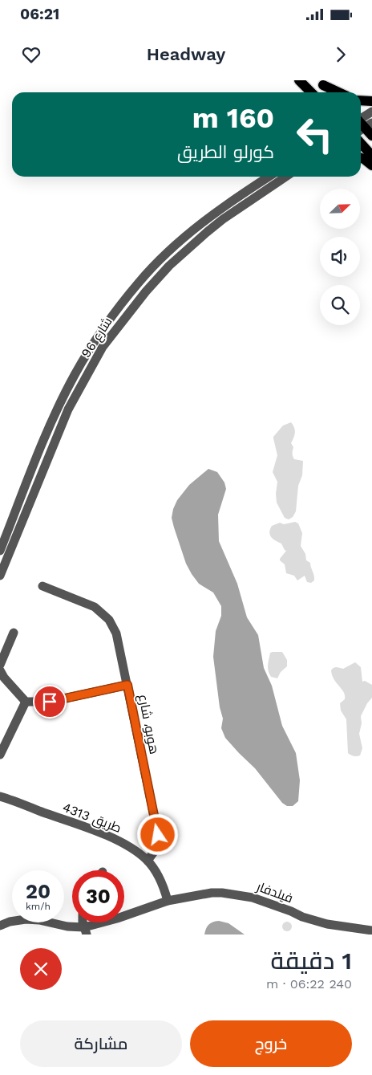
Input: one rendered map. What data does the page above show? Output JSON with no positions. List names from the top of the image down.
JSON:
{
  "streets": {
    "street": [
      "شارع 96",
      "هوبو، شارع",
      "طريق 4313",
      "فيلدفار"
    ]
  },
  "crossings": [
    ["هوبو، شارع", "طريق 4313"],
    ["طريق 4313", "فيلدفار"]
  ],
  "north": "top right",
  "page": {
    "status": "06:21",
    "header": "Headway",
    "turn": ["160 m", "كورلو الطريق"],
    "speed": "20 km/h",
    "limit": "30",
    "heading": ["1 دقيقة", "240 m · 06:22"],
    "buttons": ["خروج", "مشاركة"]
  }
}
